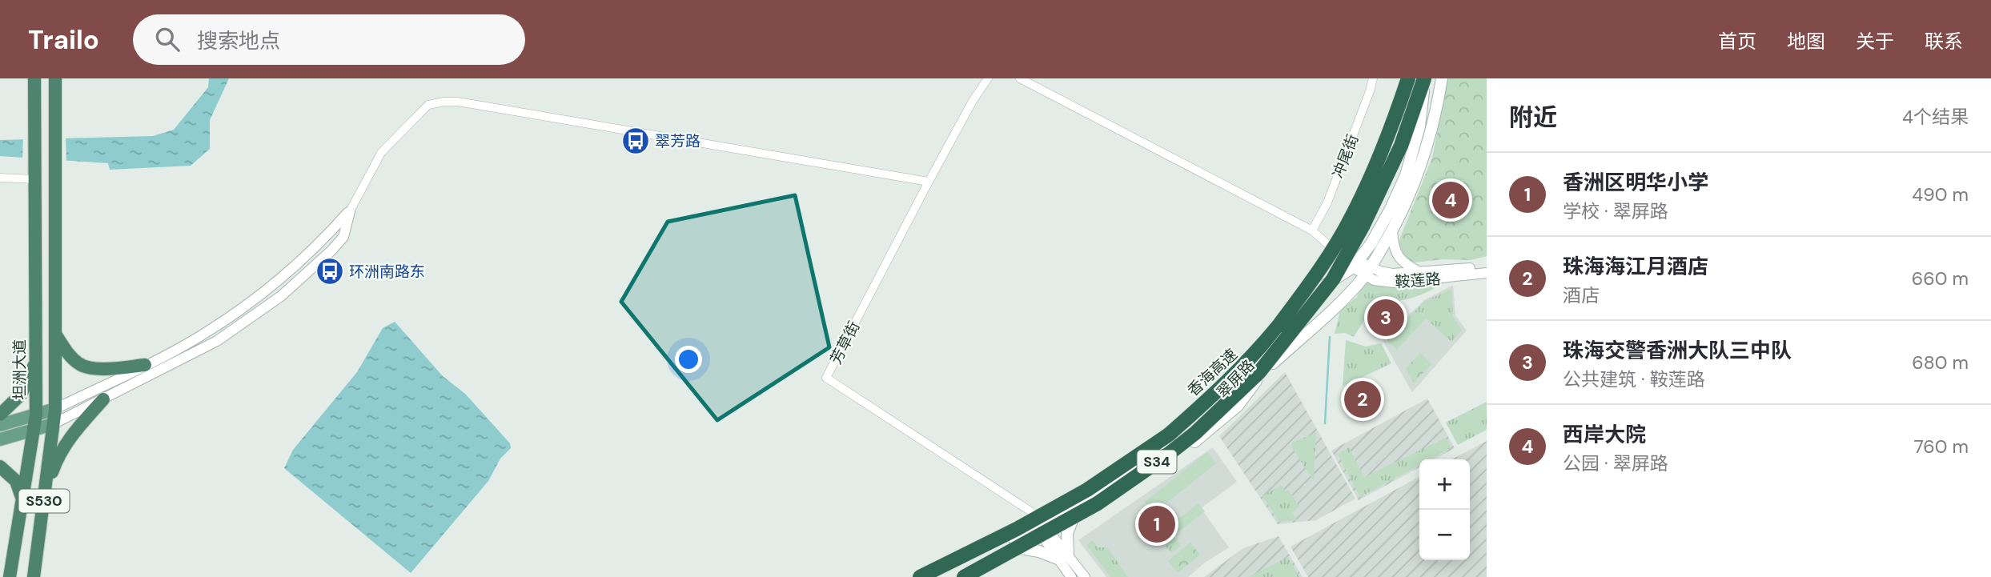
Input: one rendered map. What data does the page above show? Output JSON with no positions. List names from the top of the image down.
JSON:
{
  "streets": {
    "highway": [
      "坦洲大道",
      "香海高速",
      "S34",
      "S530"
    ],
    "main road": ["翠屏路"],
    "street": ["冲尾街", "鞍莲路", "芳草街"]
  },
  "crossings": [
    ["鞍莲路", "翠屏路"],
    ["芳草街", "翠屏路"],
    ["翠屏路", "S34"]
  ],
  "places": {
    "bus stop": ["翠芳路", "环洲南路东"]
  },
  "page": {
    "header": "Trailo",
    "search": "搜索地点",
    "nav": [
      "首页",
      "地图",
      "关于",
      "联系"
    ],
    "heading": ["附近", "4个结果"],
    "list": [
      {
        "mark": "1",
        "name": "香洲区明华小学",
        "note": "学校 · 翠屏路",
        "value": "490 m"
      },
      {
        "mark": "2",
        "name": "珠海海江月酒店",
        "note": "酒店",
        "value": "660 m"
      },
      {
        "mark": "3",
        "name": "珠海交警香洲大队三中队",
        "note": "公共建筑 · 鞍莲路",
        "value": "680 m"
      },
      {
        "mark": "4",
        "name": "西岸大院",
        "note": "公园 · 翠屏路",
        "value": "760 m"
      }
    ],
    "pins": [
      "4",
      "3",
      "2",
      "1"
    ],
    "map_buttons": ["+", "−"]
  }
}
